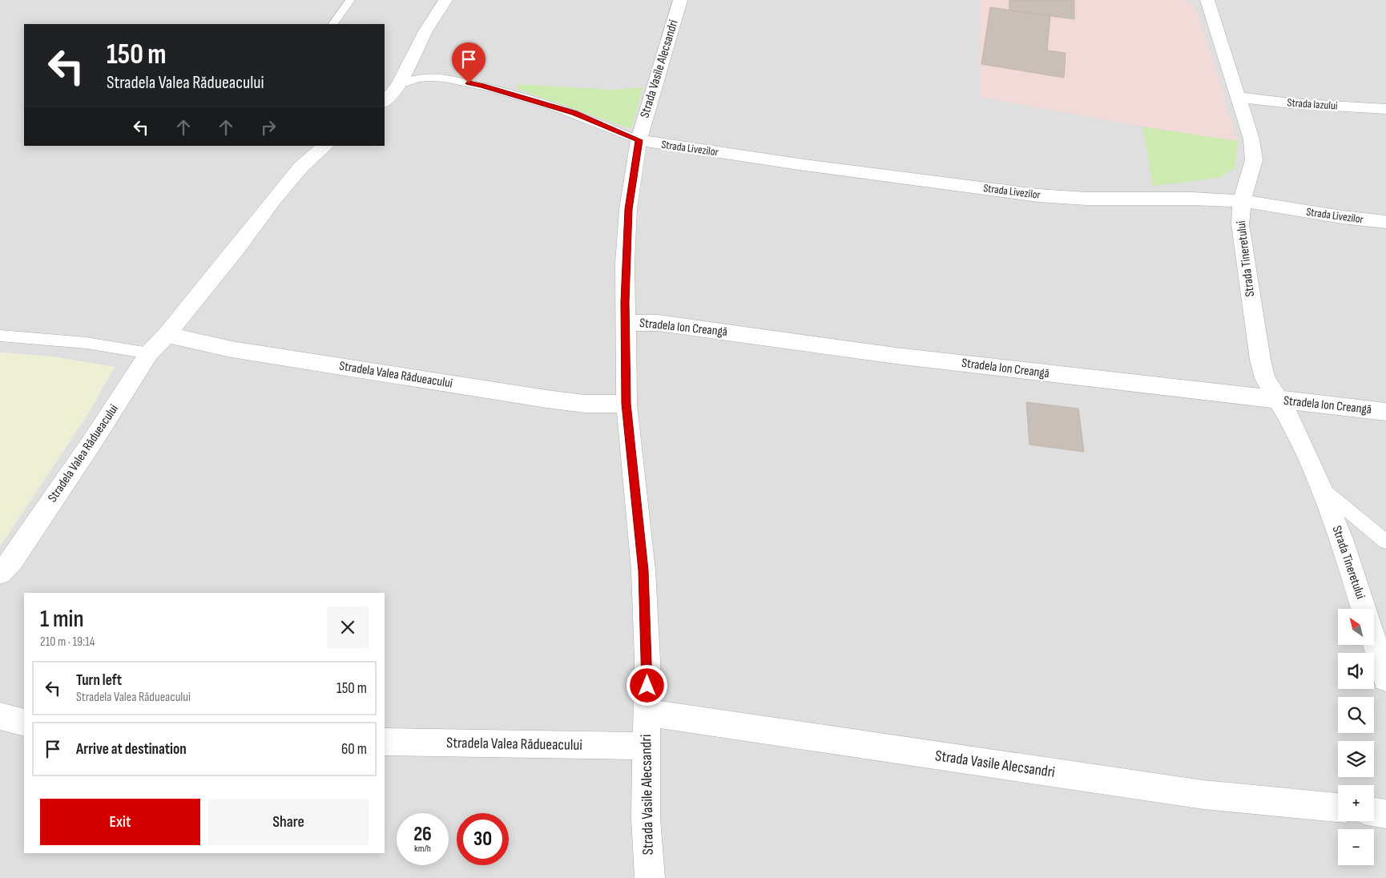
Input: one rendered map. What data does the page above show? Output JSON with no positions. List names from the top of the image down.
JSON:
{
  "streets": {
    "street": [
      "Strada Vasile Alecsandri",
      "Strada Iazului",
      "Strada Livezilor",
      "Strada Tineretului",
      "Stradela Ion Creangă",
      "Stradela Valea Rădueacului"
    ]
  },
  "crossings": [
    ["Strada Vasile Alecsandri", "Strada Livezilor"],
    ["Strada Vasile Alecsandri", "Stradela Ion Creangă"],
    ["Strada Vasile Alecsandri", "Stradela Valea Rădueacului"],
    ["Strada Iazului", "Strada Tineretului"],
    ["Strada Livezilor", "Strada Tineretului"],
    ["Strada Tineretului", "Stradela Ion Creangă"]
  ],
  "north": "top left",
  "page": {
    "turn": ["150 m", "Stradela Valea Rădueacului"],
    "heading": ["1 min", "210 m · 19:14"],
    "map_buttons": ["+", "−"],
    "list": [
      {
        "name": "Turn left",
        "note": "Stradela Valea Rădueacului",
        "value": "150 m"
      },
      {
        "name": "Arrive at destination",
        "value": "60 m"
      }
    ],
    "buttons": ["Exit", "Share"],
    "speed": "26 km/h",
    "limit": "30"
  }
}
